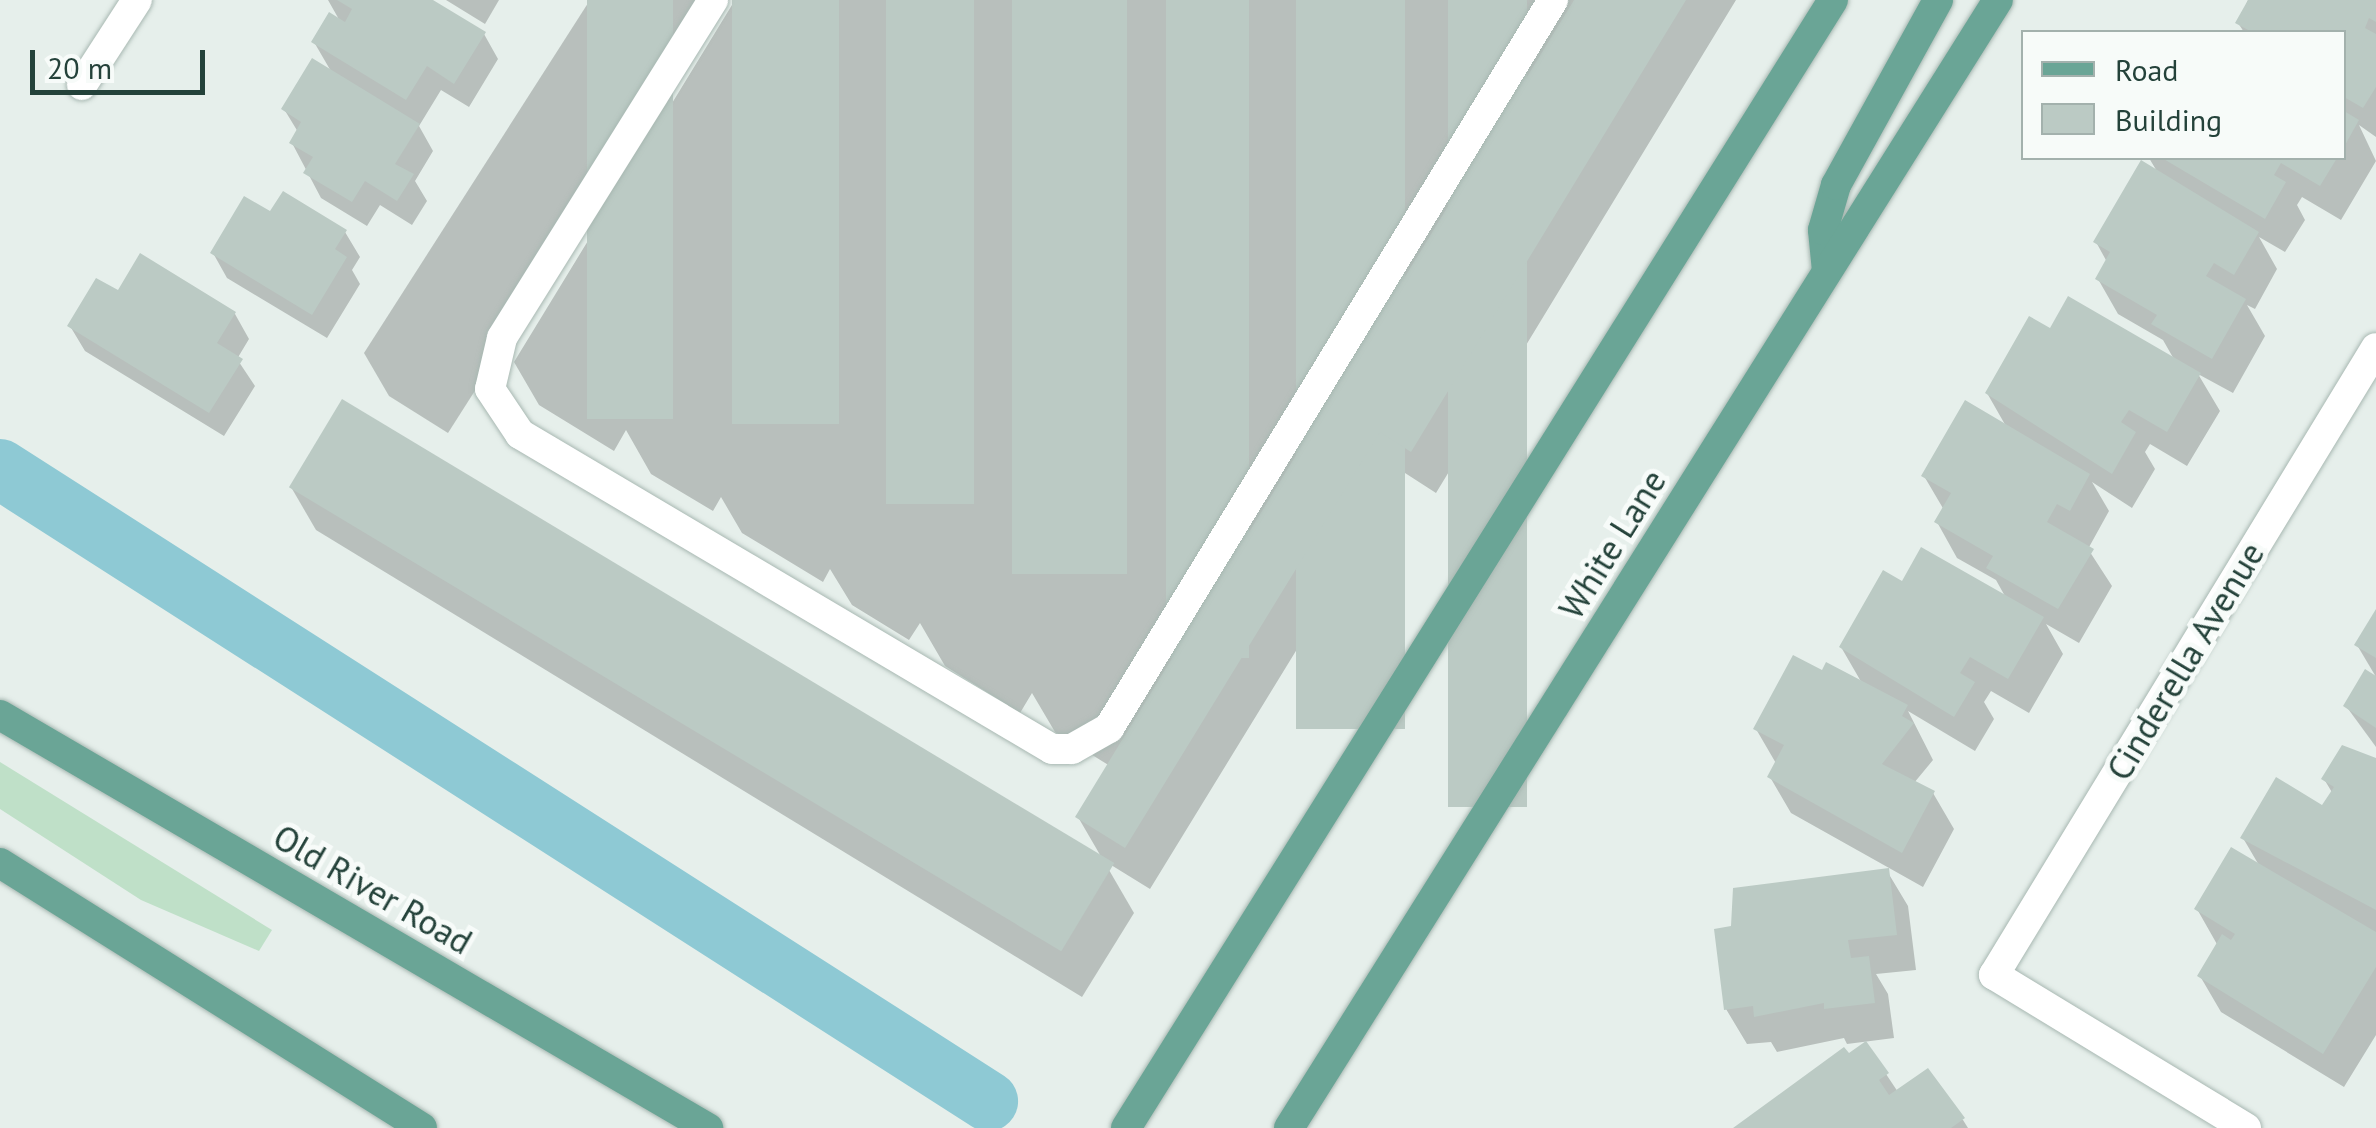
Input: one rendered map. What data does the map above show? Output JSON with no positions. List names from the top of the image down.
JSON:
{
  "streets": {
    "main road": ["White Lane", "Old River Road"],
    "street": ["Cinderella Avenue"]
  },
  "legend": ["Road", "Building"],
  "scale_bar": "20 m"
}
